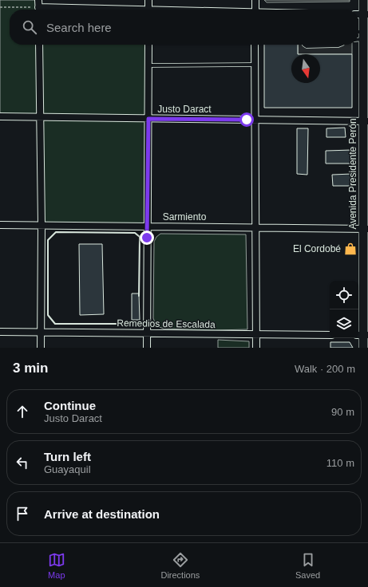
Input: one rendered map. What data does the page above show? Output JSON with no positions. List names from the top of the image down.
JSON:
{
  "streets": {
    "main road": ["Avenida Presidente Perón"],
    "street": ["Justo Daract", "Sarmiento", "Remedios de Escalada"]
  },
  "crossings": [
    ["Justo Daract", "Avenida Presidente Perón"],
    ["Avenida Presidente Perón", "Sarmiento"]
  ],
  "places": {
    "shop": ["El Cordobé"]
  },
  "north": "bottom",
  "page": {
    "search": "Search here",
    "heading": ["3 min", "Walk · 200 m"],
    "list": [
      ["Continue", "Justo Daract", "90 m"],
      ["Turn left", "Guayaquil", "110 m"],
      "Arrive at destination"
    ],
    "nav": ["Map", "Directions", "Saved"]
  }
}
